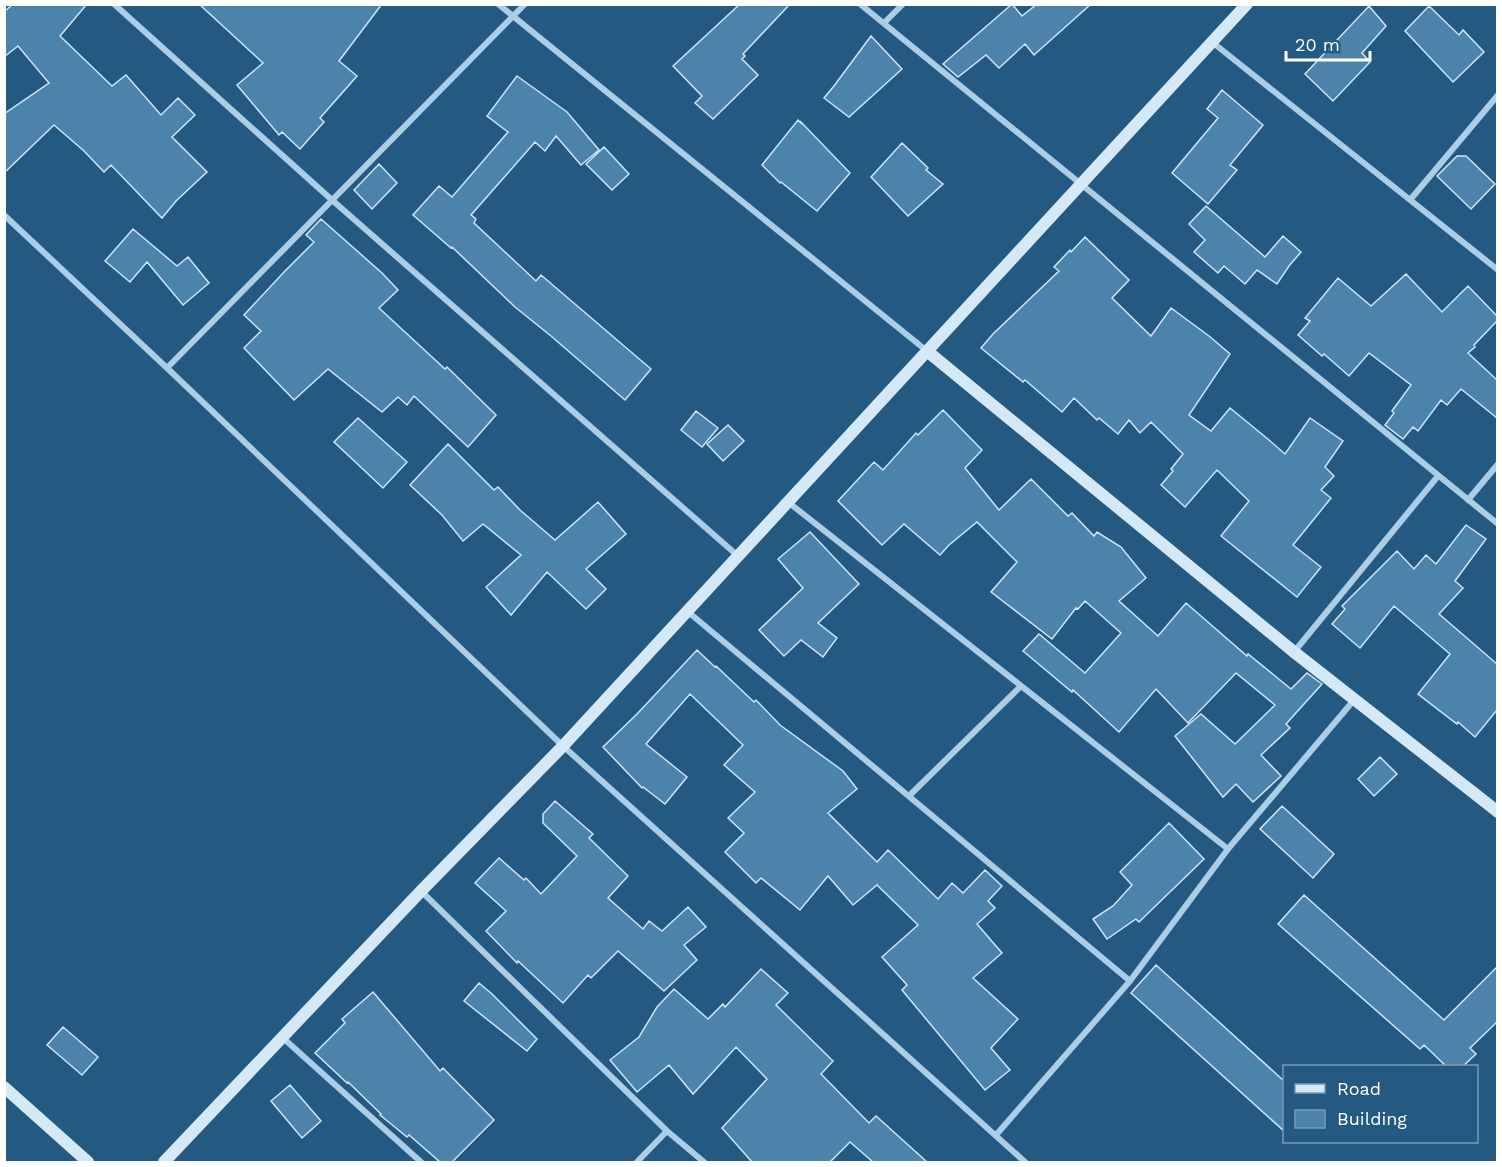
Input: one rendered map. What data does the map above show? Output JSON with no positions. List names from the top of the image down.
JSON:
{
  "legend": ["Road", "Building"],
  "scale_bar": "20 m"
}
